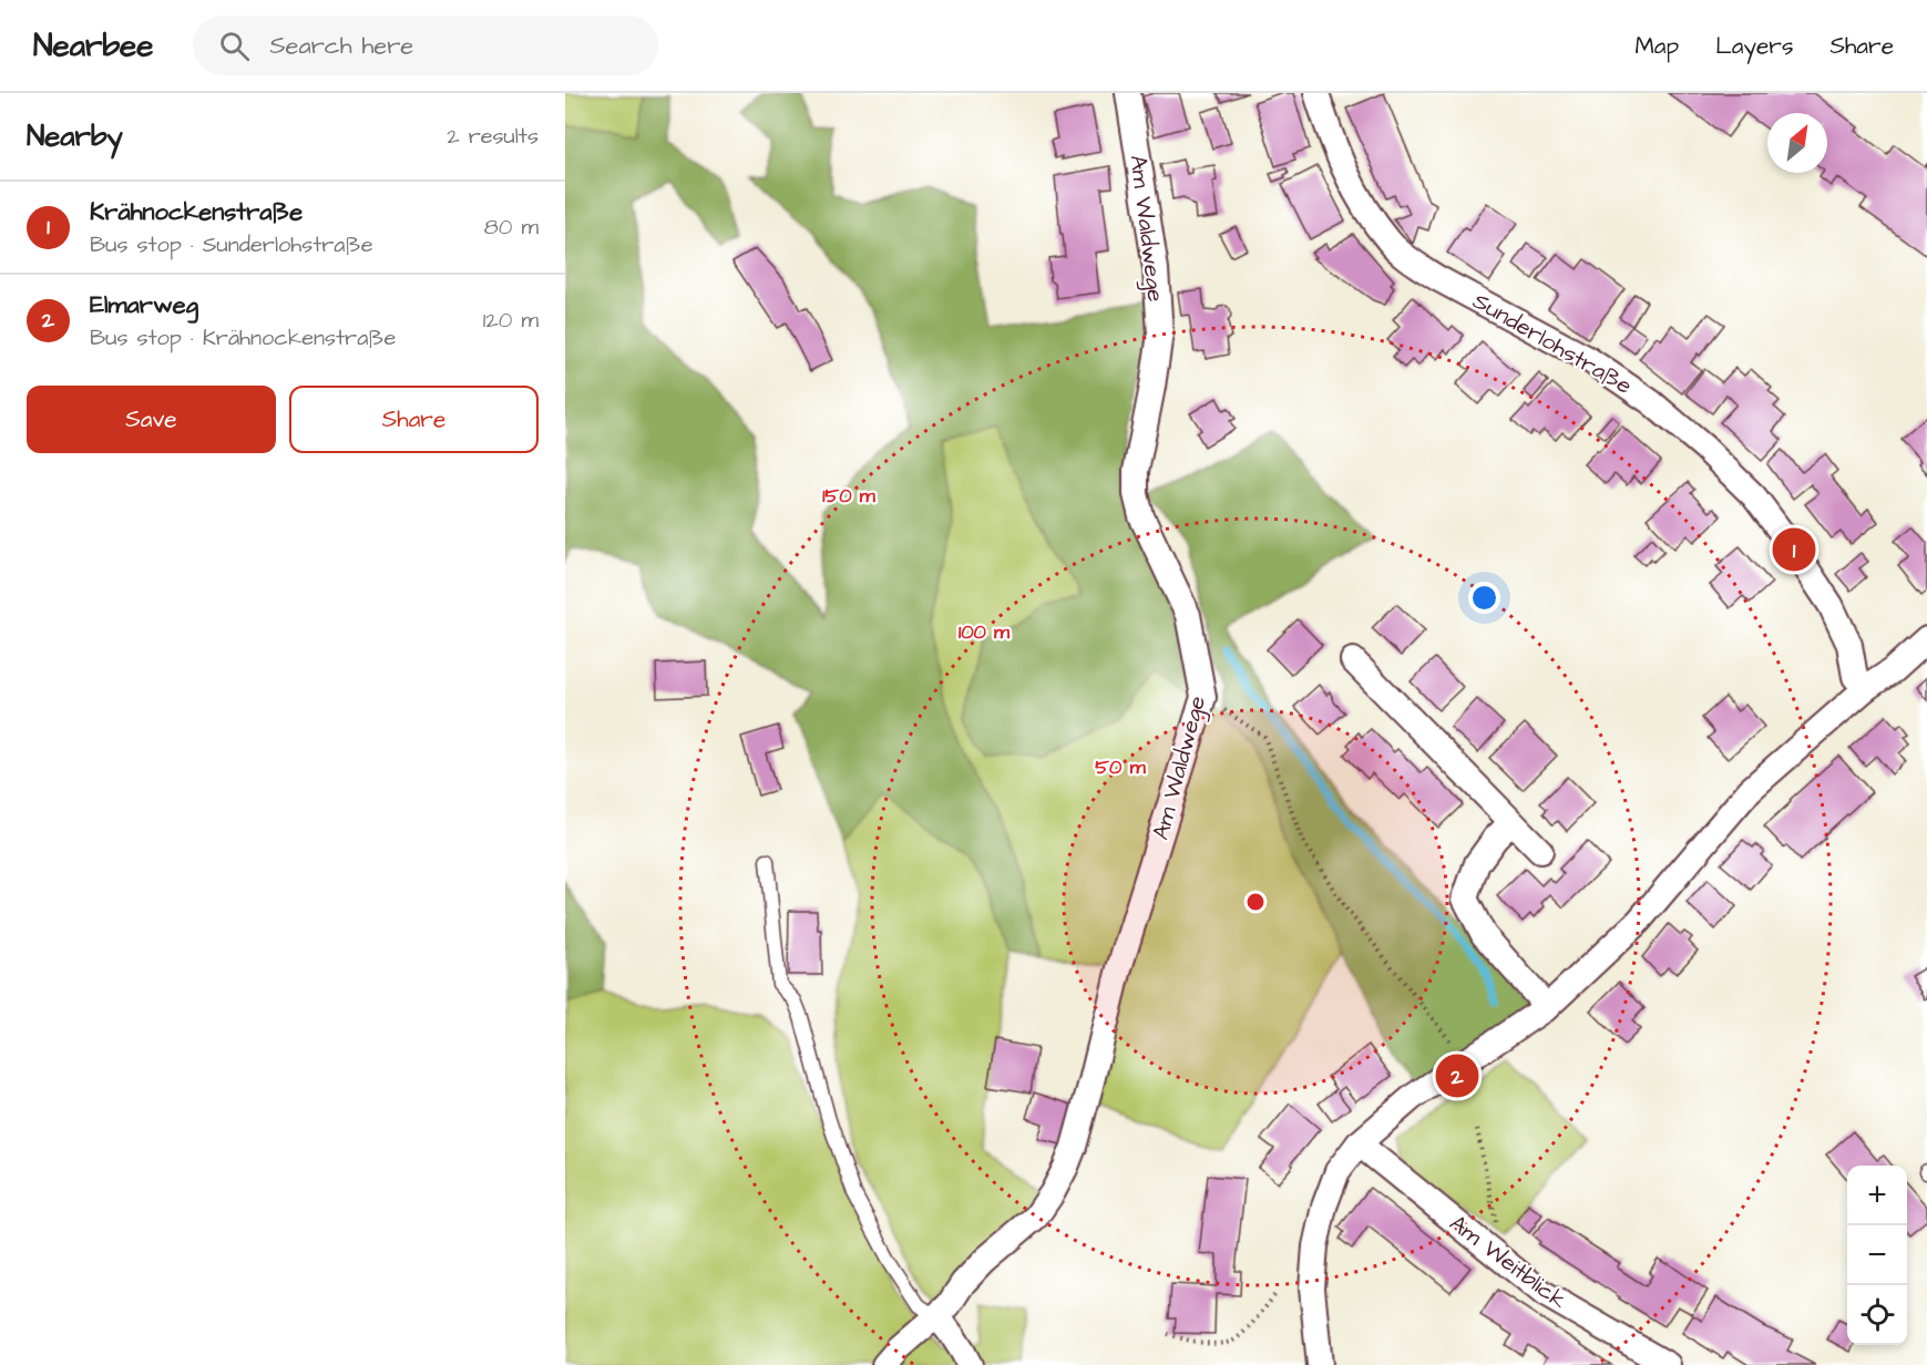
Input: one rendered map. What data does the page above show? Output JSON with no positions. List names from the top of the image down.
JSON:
{
  "streets": {
    "street": ["Am Waldwege", "Sunderlohstraße", "Am Weitblick"]
  },
  "north": "top right",
  "page": {
    "header": "Nearbee",
    "search": "Search here",
    "nav": ["Map", "Layers", "Share"],
    "heading": ["Nearby", "2 results"],
    "list": [
      {
        "mark": "1",
        "name": "Krähnockenstraße",
        "note": "Bus stop · Sunderlohstraße",
        "value": "80 m"
      },
      {
        "mark": "2",
        "name": "Elmarweg",
        "note": "Bus stop · Krähnockenstraße",
        "value": "120 m"
      }
    ],
    "buttons": ["Save", "Share"],
    "pins": ["1", "2"],
    "map_buttons": ["+", "−"]
  },
  "rings": ["150 m", "100 m", "50 m"]
}
